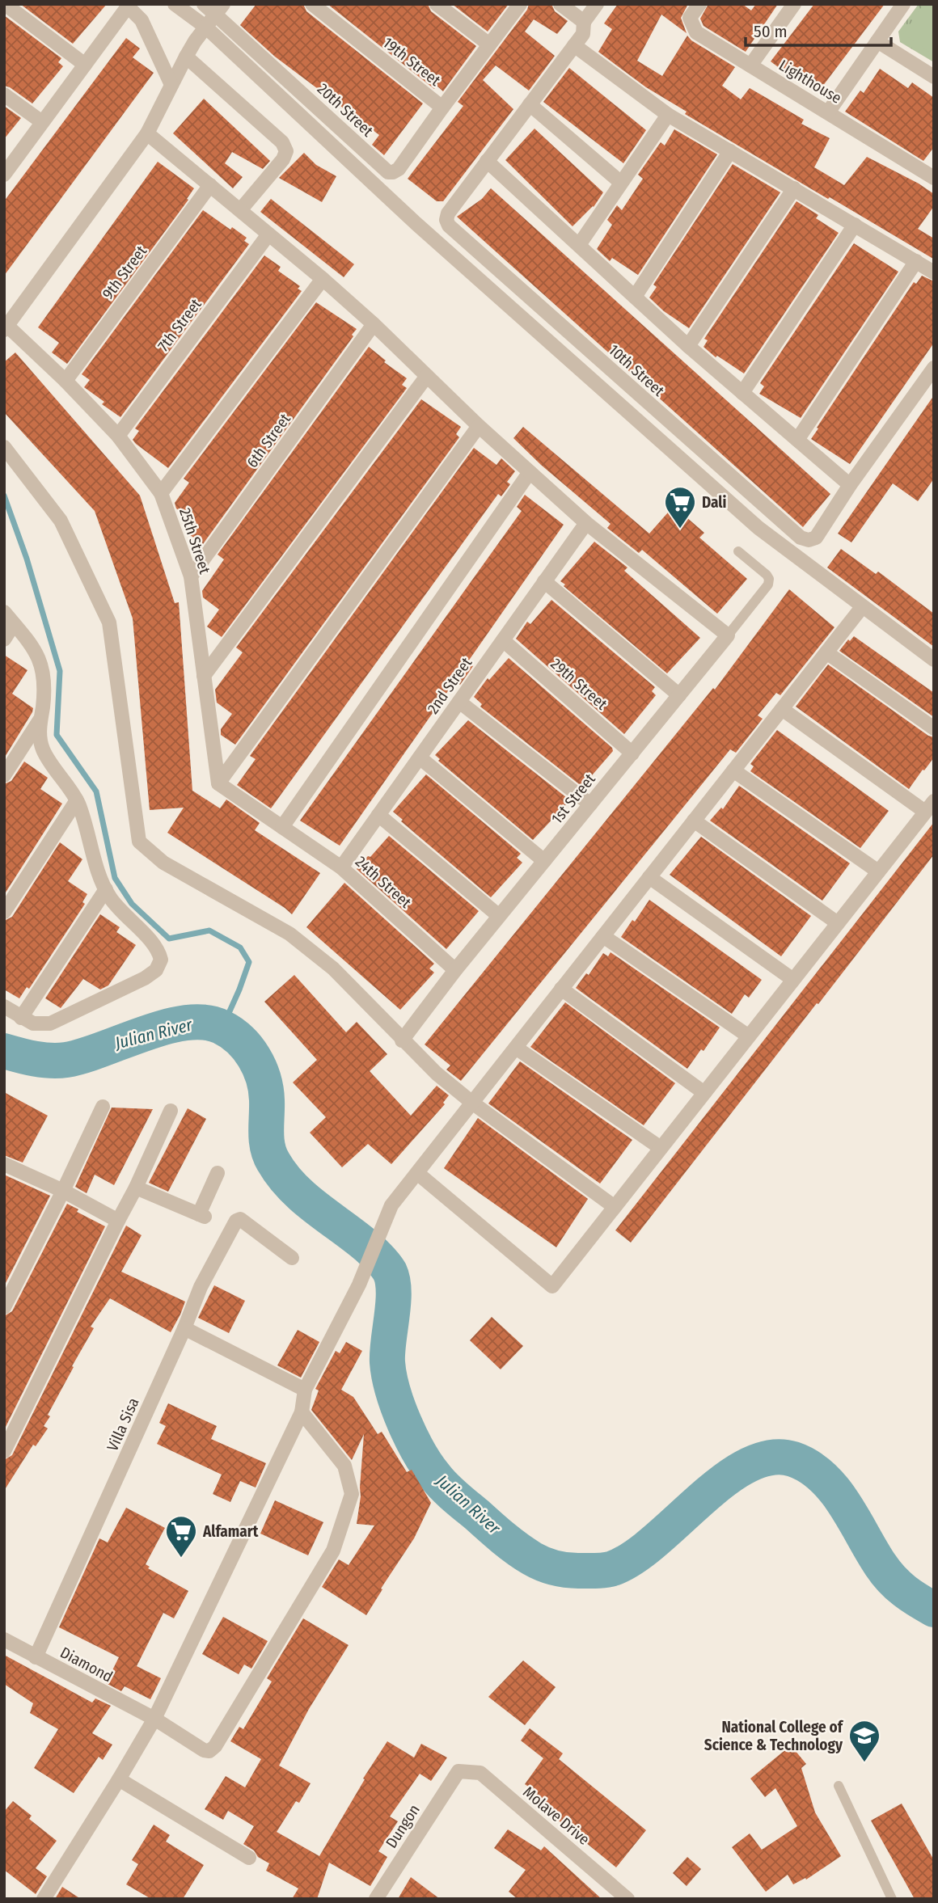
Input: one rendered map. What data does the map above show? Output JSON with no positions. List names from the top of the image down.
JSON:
{
  "streets": {
    "street": [
      "19th Street",
      "Lighthouse",
      "20th Street",
      "9th Street",
      "7th Street",
      "10th Street",
      "6th Street",
      "25th Street",
      "29th Street",
      "2nd Street",
      "1st Street",
      "24th Street",
      "Villa Sisa",
      "Diamond",
      "Molave Drive",
      "Dungon"
    ]
  },
  "crossings": [
    ["19th Street", "20th Street"],
    ["9th Street", "25th Street"],
    ["7th Street", "25th Street"],
    ["6th Street", "25th Street"],
    ["29th Street", "2nd Street"],
    ["29th Street", "1st Street"],
    ["2nd Street", "24th Street"],
    ["1st Street", "24th Street"],
    ["Villa Sisa", "Diamond"],
    ["Molave Drive", "Dungon"]
  ],
  "water": ["Julian River"],
  "places": {
    "supermarket": ["Dali", "Alfamart"],
    "school or university": ["National College of Science & Technology"]
  },
  "scale_bar": "50 m"
}
